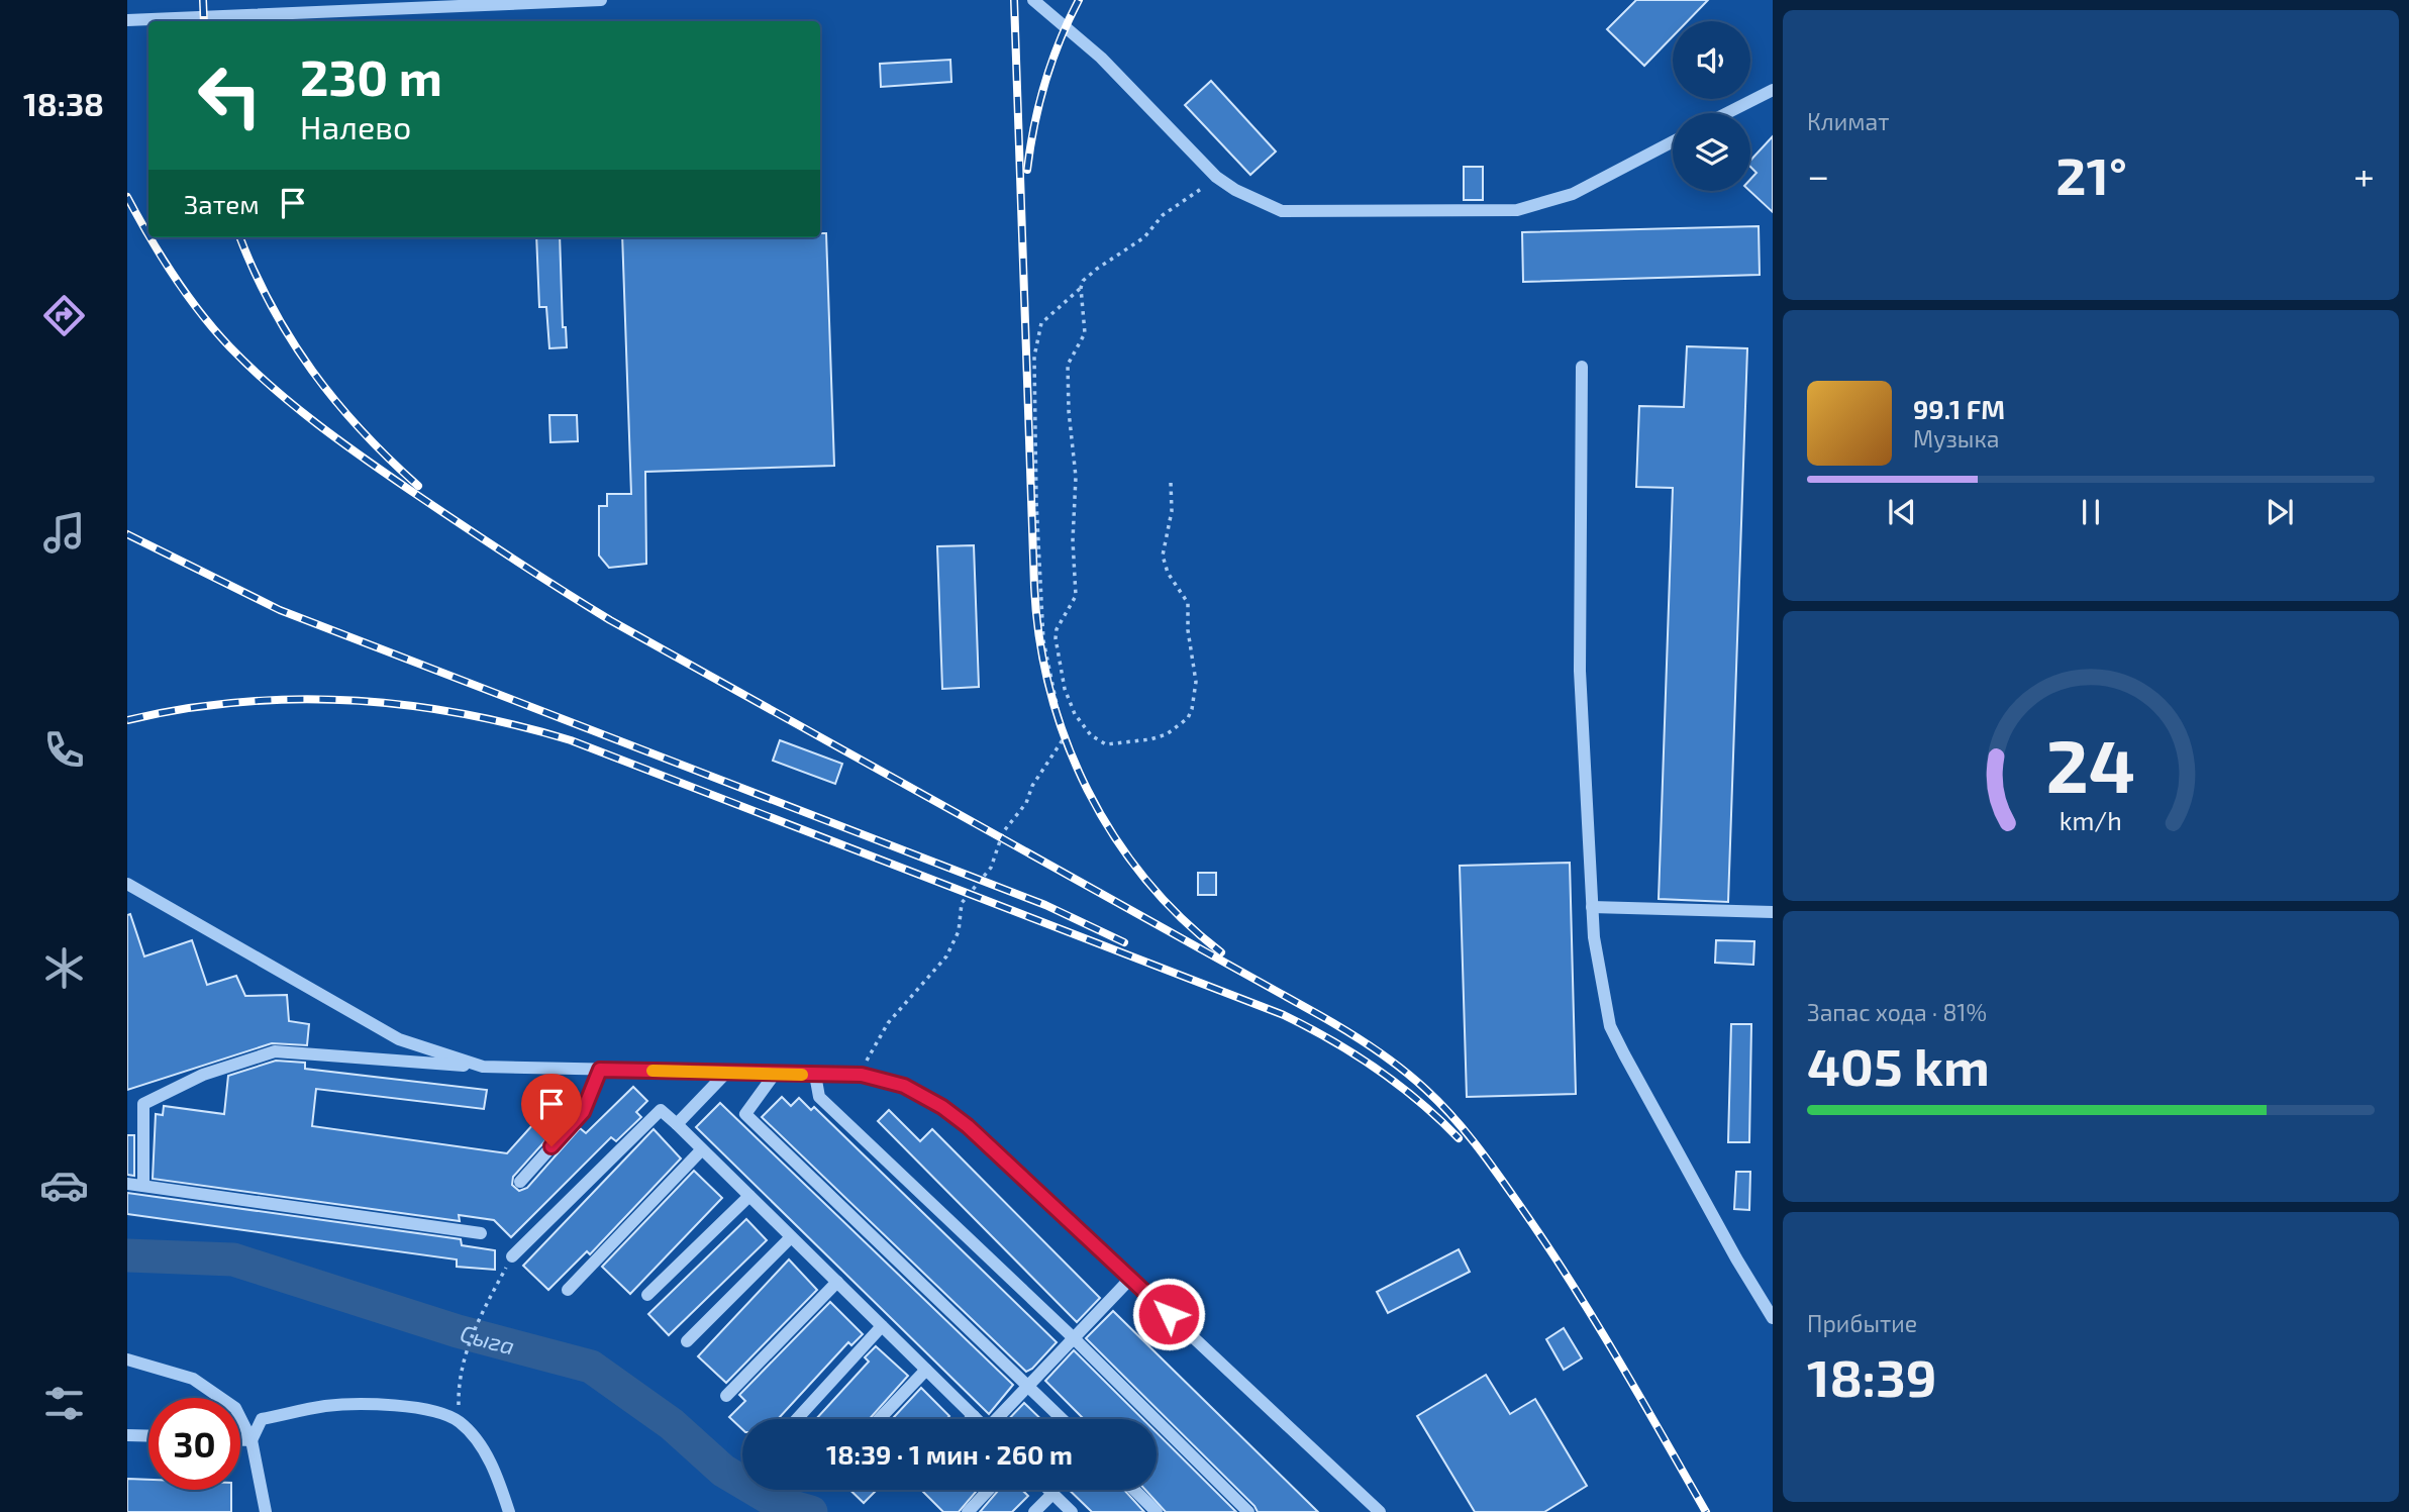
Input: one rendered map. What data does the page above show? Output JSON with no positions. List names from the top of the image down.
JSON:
{
  "water": ["Сыга"],
  "page": {
    "tabs": "18:38",
    "tile": [
      "Климат",
      ["Запас хода · 81%", "405 km"],
      ["Прибытие", "18:39"]
    ],
    "turn": ["230 m", "Налево"],
    "heat": ["−", "21°", "+"],
    "then": "Затем",
    "song": ["99.1 FM", "Музыка"],
    "limit": "30",
    "trip": "18:39 · 1 мин · 260 m",
    "gauge": ["24", "km/h"]
  }
}
